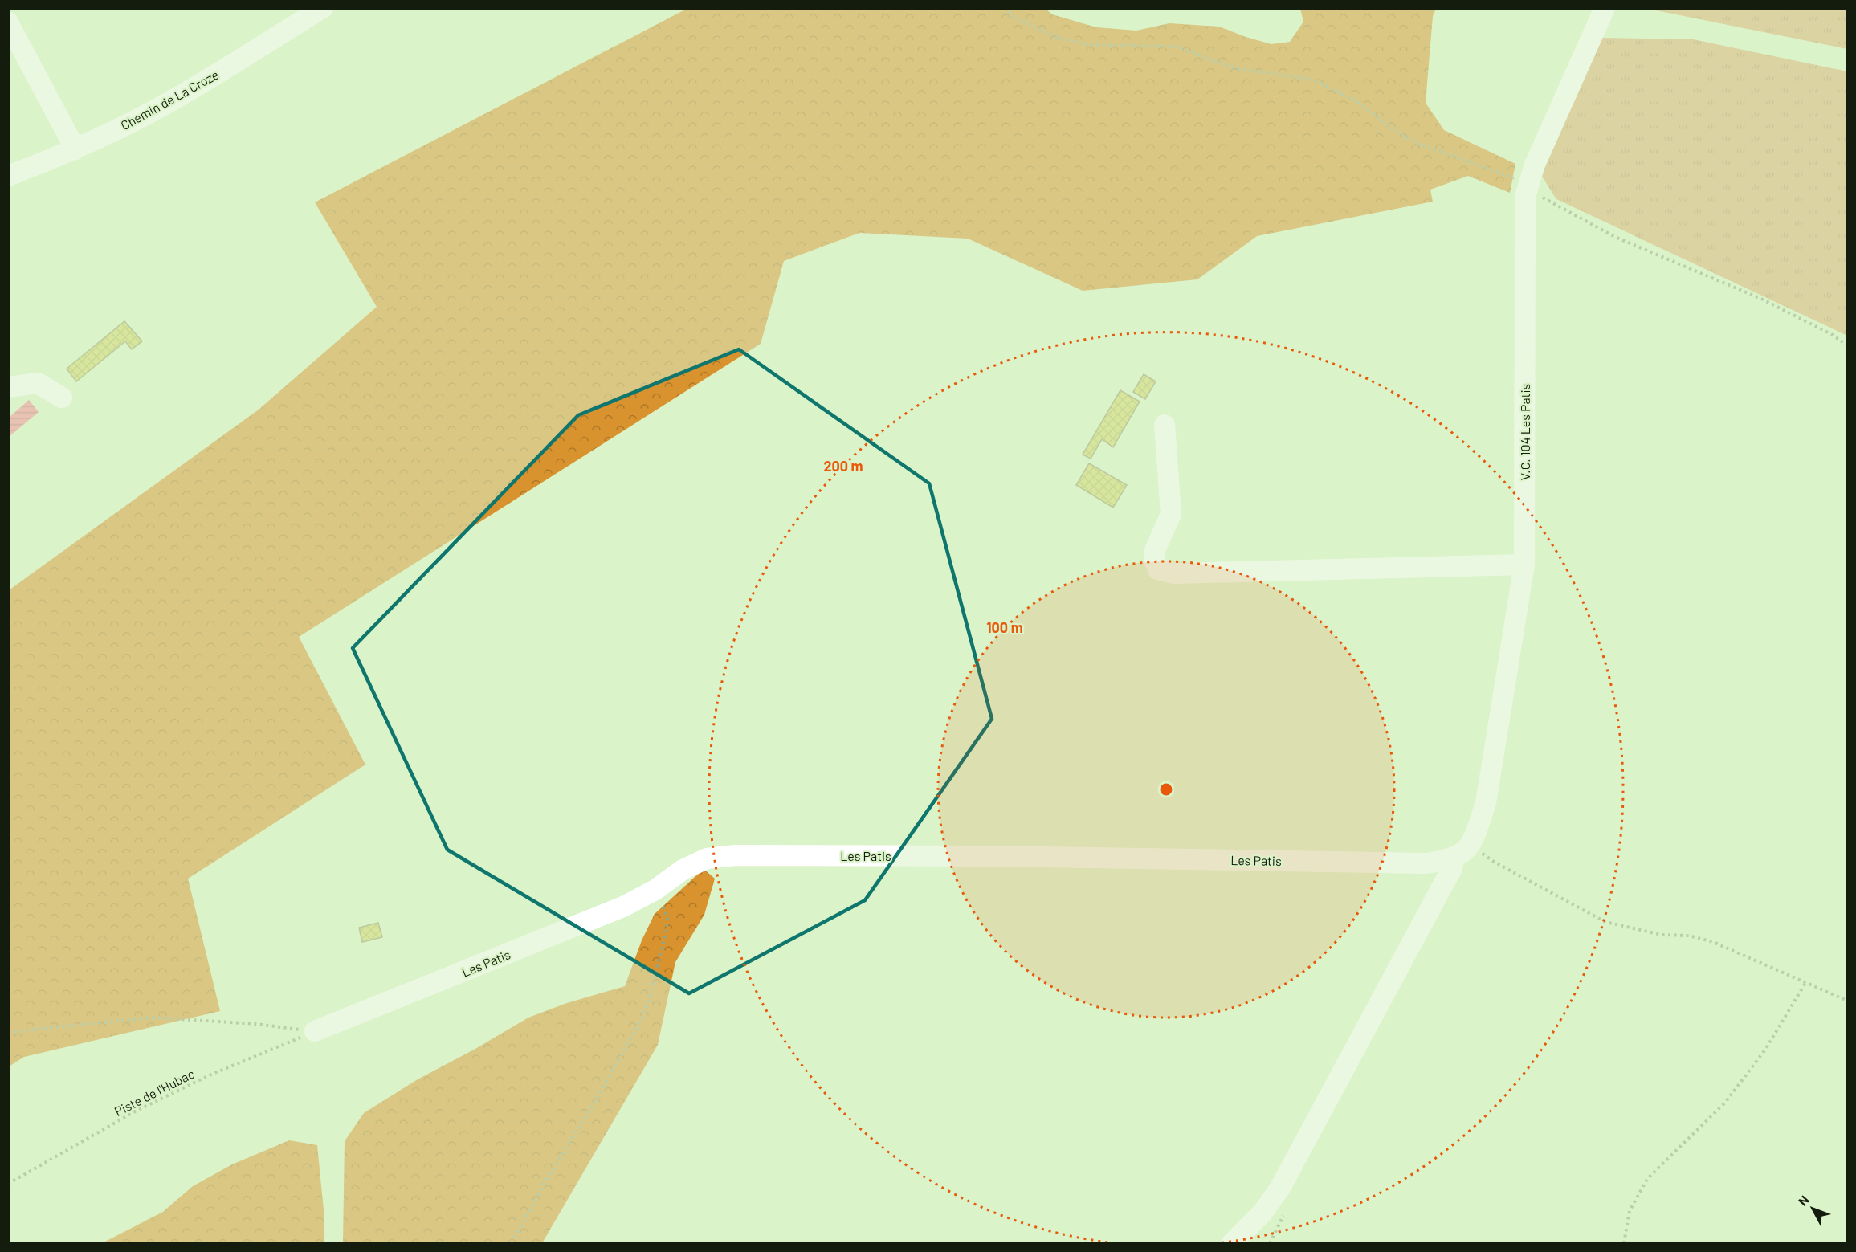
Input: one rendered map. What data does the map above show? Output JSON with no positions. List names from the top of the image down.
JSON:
{
  "streets": {
    "street": ["Chemin de La Croze", "V.C. 104 Les Patis", "Les Patis"],
    "path": ["Piste de l'Hubac"]
  },
  "crossings": [
    ["Les Patis", "Piste de l'Hubac"]
  ],
  "north": "top left",
  "rings": ["200 m", "100 m"]
}
